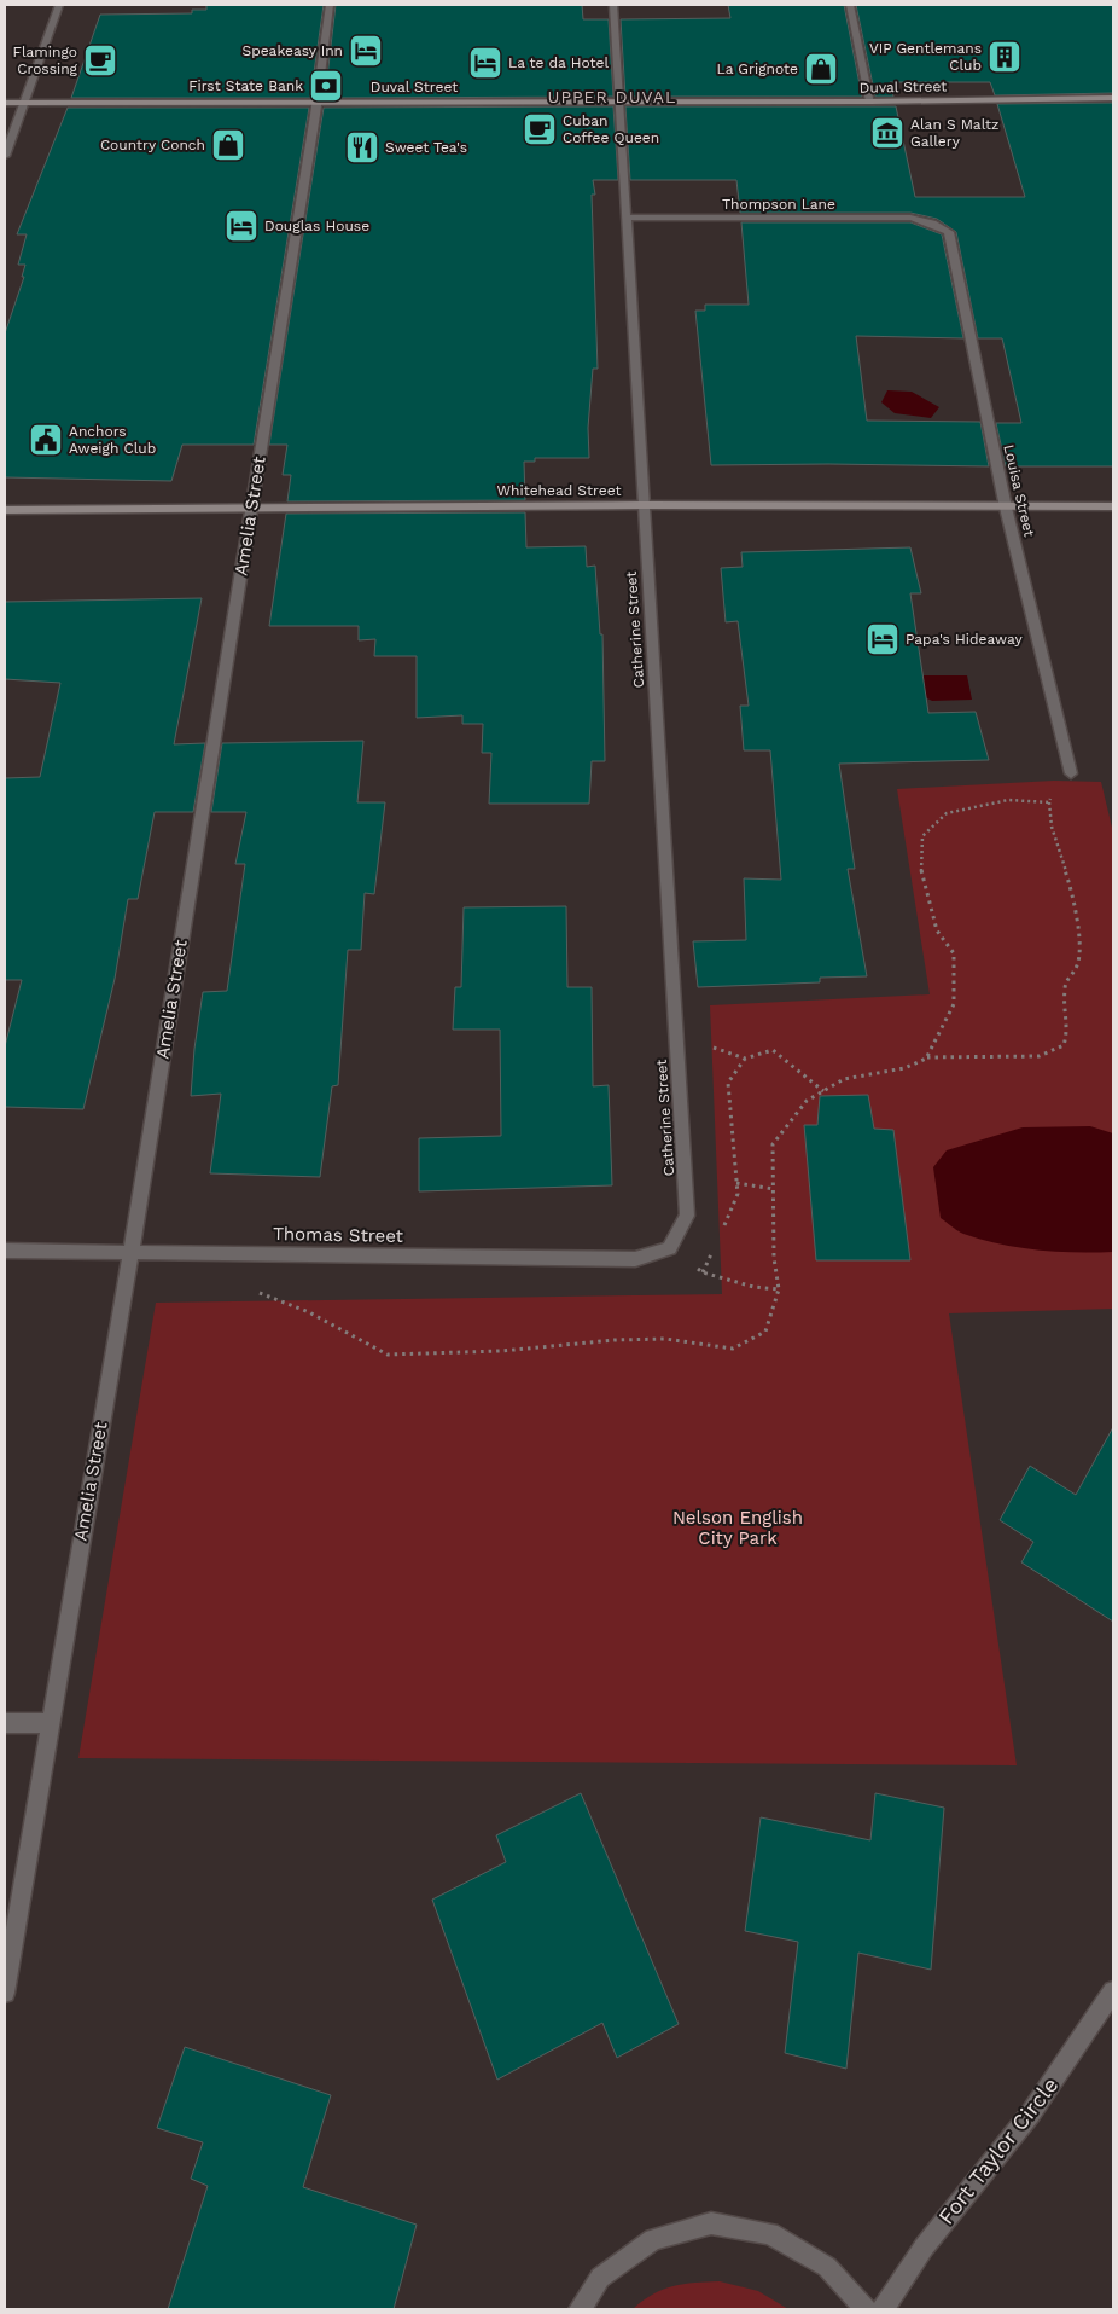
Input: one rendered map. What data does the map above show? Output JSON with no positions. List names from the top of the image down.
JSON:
{
  "streets": {
    "street": [
      "Duval Street",
      "Thompson Lane",
      "Whitehead Street",
      "Louisa Street",
      "Amelia Street",
      "Catherine Street",
      "Thomas Street",
      "Fort Taylor Circle"
    ]
  },
  "crossings": [
    ["Duval Street", "Amelia Street"],
    ["Duval Street", "Catherine Street"],
    ["Thompson Lane", "Louisa Street"],
    ["Thompson Lane", "Catherine Street"],
    ["Whitehead Street", "Louisa Street"],
    ["Whitehead Street", "Amelia Street"],
    ["Whitehead Street", "Catherine Street"],
    ["Amelia Street", "Thomas Street"],
    ["Catherine Street", "Thomas Street"]
  ],
  "districts": ["UPPER DUVAL"],
  "parks": ["Nelson English City Park"],
  "places": {
    "hotel": [
      "Speakeasy Inn",
      "La te da Hotel",
      "Douglas House",
      "Papa's Hideaway"
    ],
    "building": ["VIP Gentlemans Club"],
    "cafe": ["Flamingo Crossing", "Cuban Coffee Queen"],
    "shop": ["La Grignote", "Country Conch"],
    "bank": ["First State Bank"],
    "museum": ["Alan S Maltz Gallery"],
    "restaurant": ["Sweet Tea's"],
    "public building": ["Anchors Aweigh Club"]
  }
}
